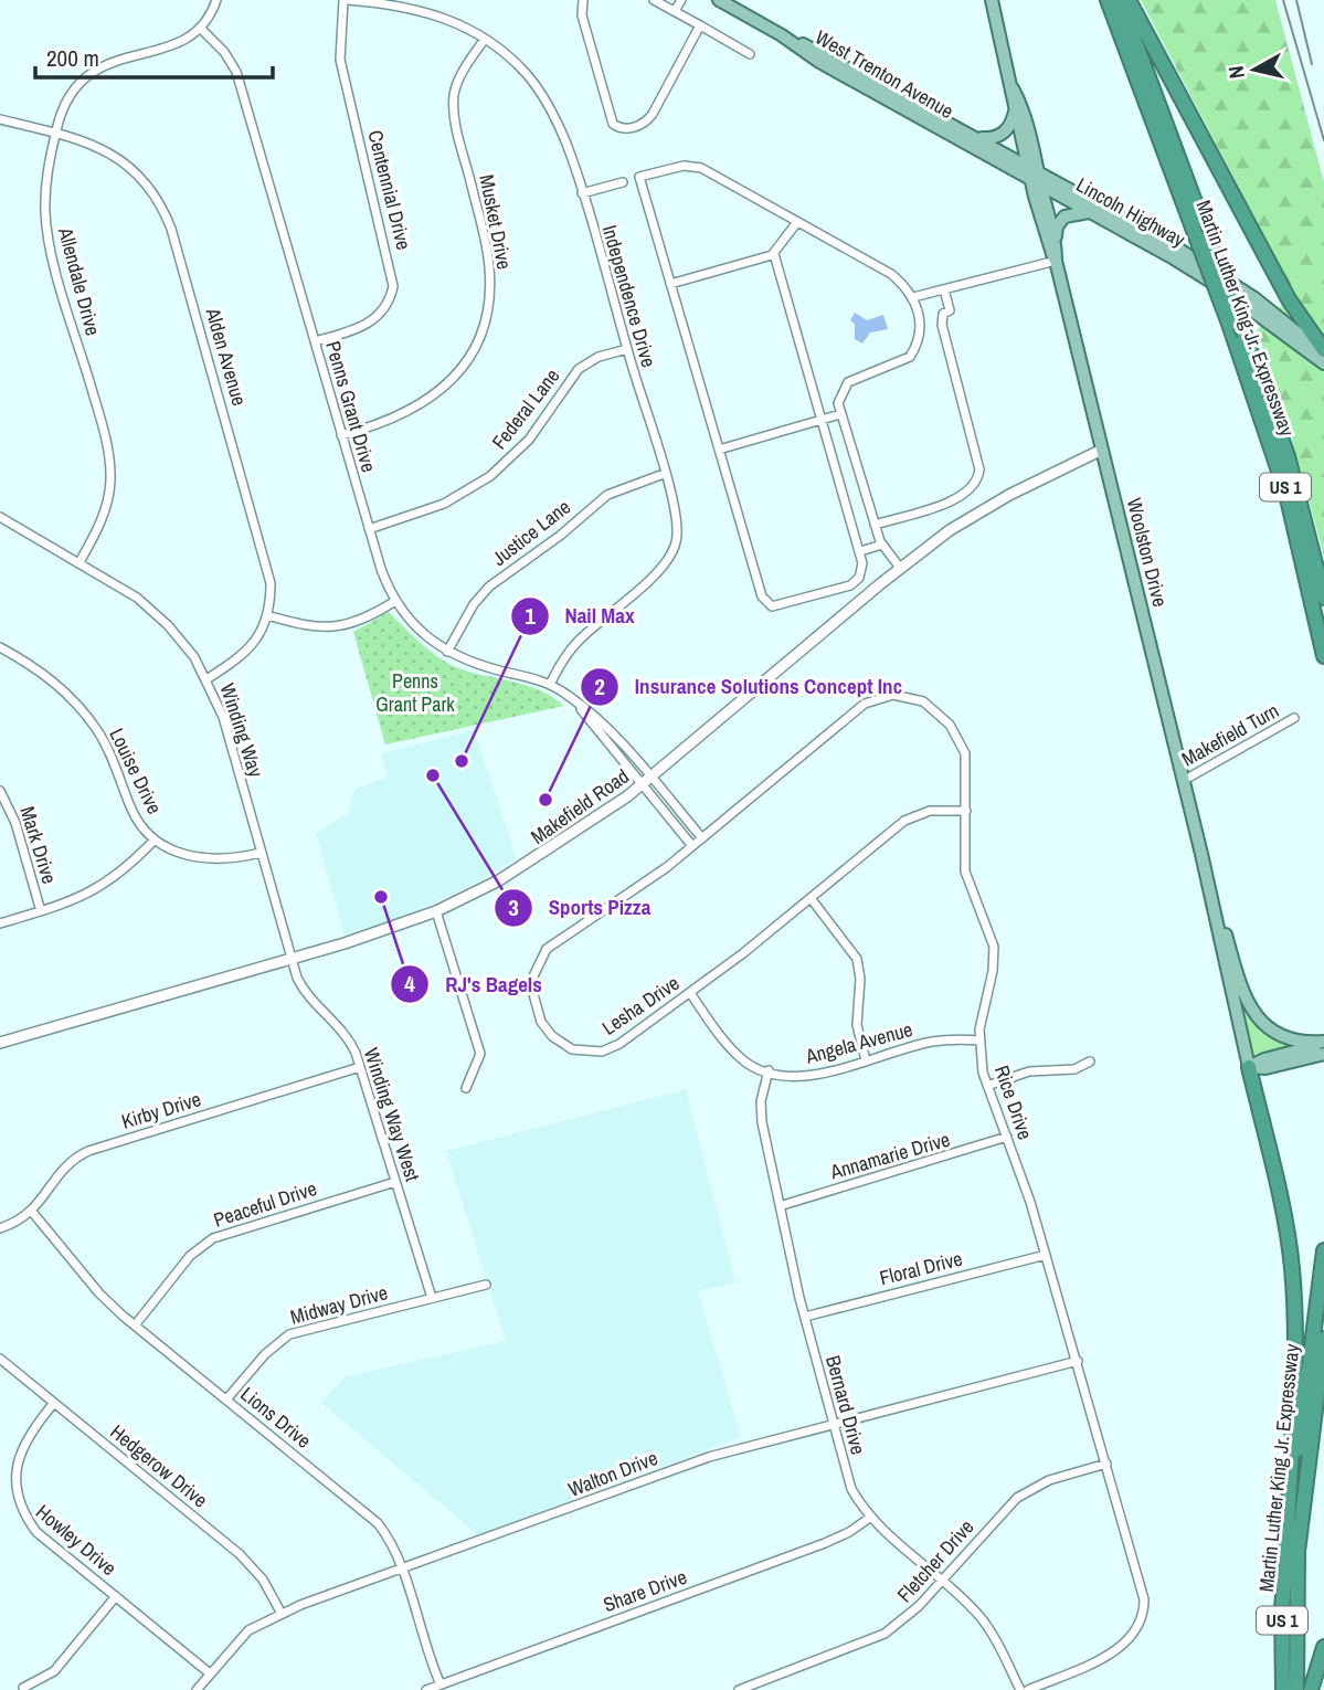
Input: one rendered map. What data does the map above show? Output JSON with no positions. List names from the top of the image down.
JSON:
{
  "streets": {
    "highway": ["Martin Luther King Jr. Expressway", "US 1"],
    "main road": ["West Trenton Avenue", "Lincoln Highway", "Woolston Drive"],
    "street": [
      "Centennial Drive",
      "Musket Drive",
      "Allendale Drive",
      "Independence Drive",
      "Alden Avenue",
      "Penns Grant Drive",
      "Federal Lane",
      "Justice Lane",
      "Winding Way",
      "Makefield Turn",
      "Louise Drive",
      "Makefield Road",
      "Mark Drive",
      "Lesha Drive",
      "Angela Avenue",
      "Rice Drive",
      "Kirby Drive",
      "Winding Way West",
      "Annamarie Drive",
      "Peaceful Drive",
      "Floral Drive",
      "Midway Drive",
      "Bernard Drive",
      "Lions Drive",
      "Hedgerow Drive",
      "Walton Drive",
      "Howley Drive",
      "Fletcher Drive",
      "Share Drive"
    ]
  },
  "crossings": [
    ["West Trenton Avenue", "Lincoln Highway"],
    ["West Trenton Avenue", "Woolston Drive"],
    ["Centennial Drive", "Independence Drive"],
    ["Centennial Drive", "Penns Grant Drive"],
    ["Lincoln Highway", "Woolston Drive"],
    ["Musket Drive", "Independence Drive"],
    ["Musket Drive", "Penns Grant Drive"],
    ["Allendale Drive", "Alden Avenue"],
    ["Allendale Drive", "Penns Grant Drive"],
    ["Allendale Drive", "Winding Way"],
    ["Independence Drive", "Penns Grant Drive"],
    ["Independence Drive", "Federal Lane"],
    ["Independence Drive", "Justice Lane"],
    ["Alden Avenue", "Winding Way"],
    ["Penns Grant Drive", "Federal Lane"],
    ["Penns Grant Drive", "Justice Lane"],
    ["Penns Grant Drive", "Makefield Road"],
    ["Woolston Drive", "Makefield Turn"],
    ["Woolston Drive", "Makefield Road"],
    ["Winding Way", "Louise Drive"],
    ["Winding Way", "Makefield Road"],
    ["Winding Way", "Winding Way West"],
    ["Makefield Road", "Winding Way West"],
    ["Lesha Drive", "Angela Avenue"],
    ["Lesha Drive", "Rice Drive"],
    ["Angela Avenue", "Rice Drive"],
    ["Angela Avenue", "Bernard Drive"],
    ["Rice Drive", "Annamarie Drive"],
    ["Rice Drive", "Floral Drive"],
    ["Rice Drive", "Walton Drive"],
    ["Rice Drive", "Fletcher Drive"],
    ["Kirby Drive", "Winding Way West"],
    ["Kirby Drive", "Lions Drive"],
    ["Winding Way West", "Peaceful Drive"],
    ["Winding Way West", "Midway Drive"],
    ["Annamarie Drive", "Bernard Drive"],
    ["Peaceful Drive", "Lions Drive"],
    ["Floral Drive", "Bernard Drive"],
    ["Midway Drive", "Lions Drive"],
    ["Bernard Drive", "Walton Drive"],
    ["Bernard Drive", "Fletcher Drive"],
    ["Bernard Drive", "Share Drive"],
    ["Lions Drive", "Walton Drive"],
    ["Lions Drive", "Share Drive"],
    ["Hedgerow Drive", "Walton Drive"],
    ["Hedgerow Drive", "Howley Drive"],
    ["Walton Drive", "Howley Drive"]
  ],
  "parks": ["Penns Grant Park"],
  "places": [
    "Nail Max",
    "Sports Pizza",
    "Insurance Solutions Concept Inc",
    "RJ's Bagels"
  ],
  "scale_bar": "200 m",
  "north": "left"
}
